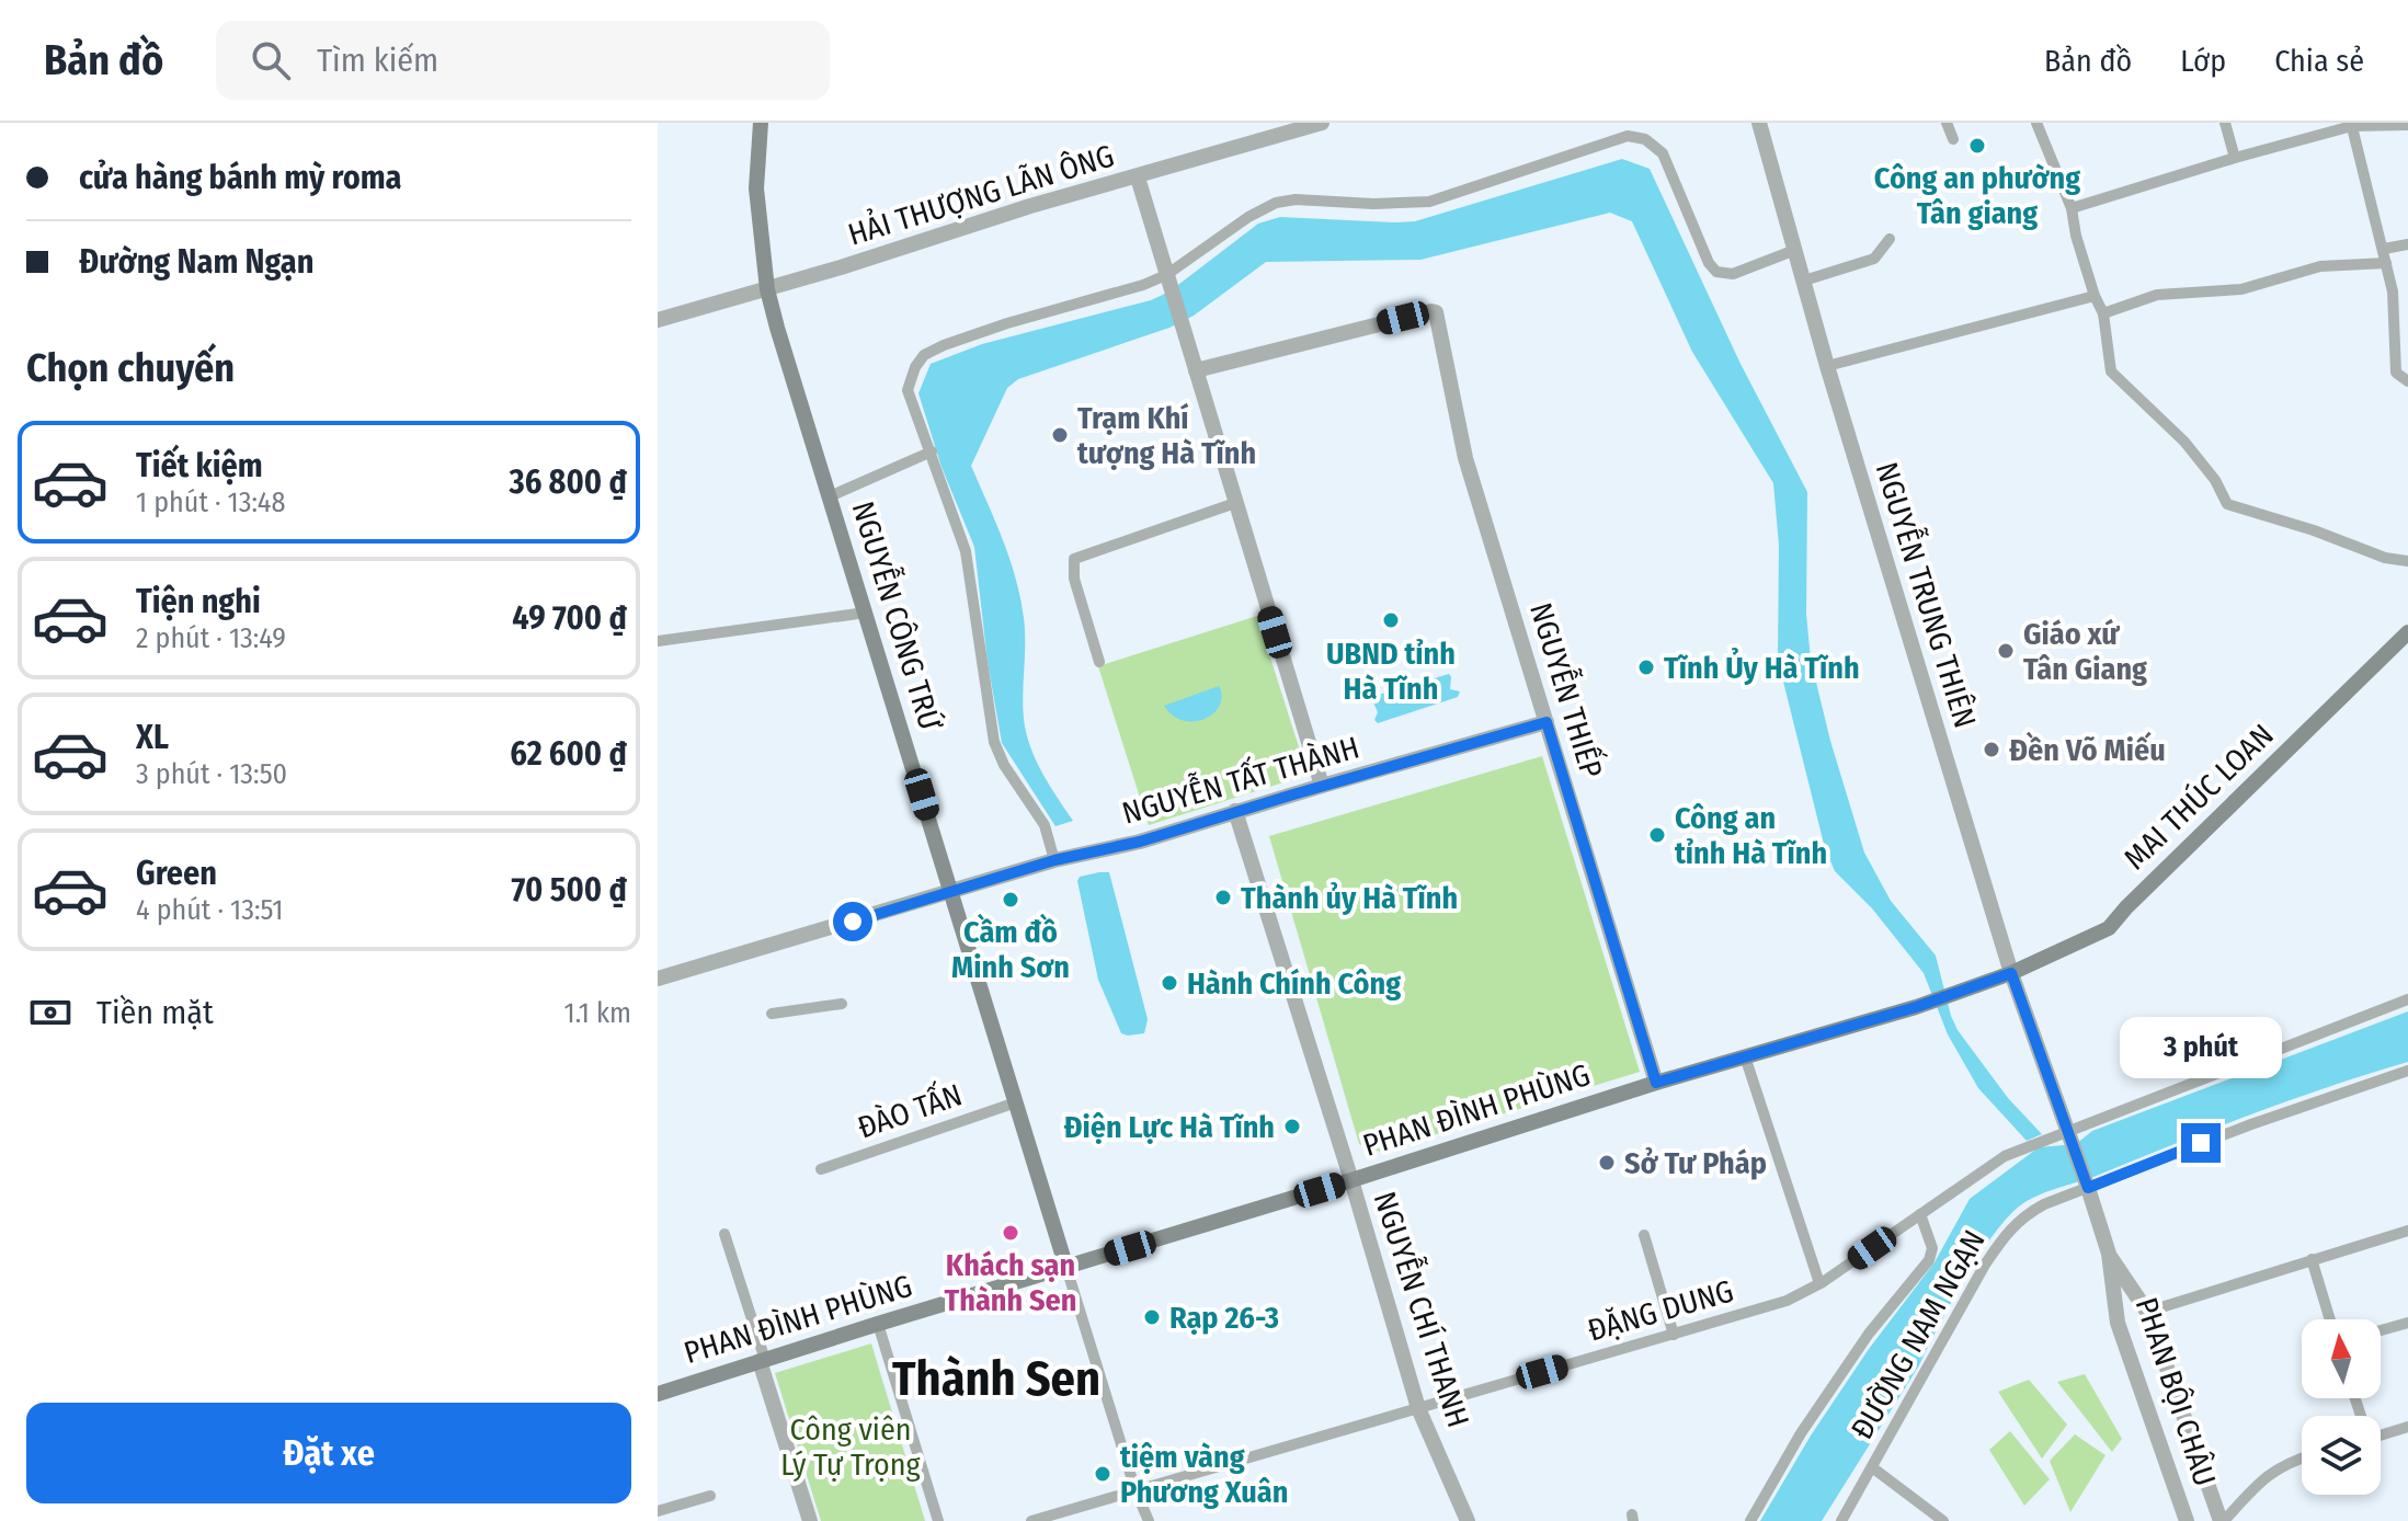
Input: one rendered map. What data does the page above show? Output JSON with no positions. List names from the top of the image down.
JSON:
{
  "streets": {
    "main road": ["NGUYỄN CÔNG TRỨ", "MAI THÚC LOAN", "PHAN ĐÌNH PHÙNG"],
    "street": [
      "HẢI THƯỢNG LÃN ÔNG",
      "NGUYỄN TRUNG THIÊN",
      "NGUYỄN THIẾP",
      "NGUYỄN TẤT THÀNH",
      "ĐÀO TẤN",
      "NGUYỄN CHÍ THANH",
      "ĐẶNG DUNG",
      "ĐƯỜNG NAM NGẠN",
      "PHAN BỘI CHÂU"
    ]
  },
  "crossings": [
    ["HẢI THƯỢNG LÃN ÔNG", "NGUYỄN CÔNG TRỨ"],
    ["NGUYỄN TRUNG THIÊN", "MAI THÚC LOAN"],
    ["NGUYỄN TRUNG THIÊN", "PHAN ĐÌNH PHÙNG"],
    ["NGUYỄN TRUNG THIÊN", "ĐẶNG DUNG"],
    ["NGUYỄN TRUNG THIÊN", "ĐƯỜNG NAM NGẠN"],
    ["NGUYỄN TRUNG THIÊN", "PHAN BỘI CHÂU"],
    ["NGUYỄN CÔNG TRỨ", "NGUYỄN TẤT THÀNH"],
    ["NGUYỄN CÔNG TRỨ", "PHAN ĐÌNH PHÙNG"],
    ["NGUYỄN CÔNG TRỨ", "ĐÀO TẤN"],
    ["NGUYỄN CÔNG TRỨ", "ĐẶNG DUNG"],
    ["NGUYỄN THIẾP", "NGUYỄN TẤT THÀNH"],
    ["NGUYỄN THIẾP", "PHAN ĐÌNH PHÙNG"],
    ["NGUYỄN TẤT THÀNH", "NGUYỄN CHÍ THANH"],
    ["MAI THÚC LOAN", "PHAN ĐÌNH PHÙNG"],
    ["PHAN ĐÌNH PHÙNG", "NGUYỄN CHÍ THANH"],
    ["NGUYỄN CHÍ THANH", "ĐẶNG DUNG"]
  ],
  "districts": ["Thành Sen"],
  "parks": ["Công viên Lý Tự Trọng"],
  "places": [
    "Công an phường Tân giang",
    "Trạm Khí tượng Hà Tĩnh",
    "UBND tỉnh Hà Tĩnh",
    "Giáo xứ Tân Giang",
    "Tĩnh Ủy Hà Tĩnh",
    "Đền Võ Miếu",
    "Công an tỉnh Hà Tĩnh",
    "Thành ủy Hà Tĩnh",
    "Cầm đồ Minh Sơn",
    "Hành Chính Công",
    "Điện Lực Hà Tĩnh",
    "Sở Tư Pháp",
    "Khách sạn Thành Sen",
    "Rạp 26-3",
    "tiệm vàng Phương Xuân"
  ],
  "north": "top",
  "page": {
    "header": "Bản đồ",
    "search": "Tìm kiếm",
    "nav": ["Bản đồ", "Lớp", "Chia sẻ"],
    "banner": ["cửa hàng bánh mỳ roma", "Đường Nam Ngạn"],
    "heading": "Chọn chuyến",
    "list": [
      {
        "name": "Tiết kiệm",
        "note": "1 phút · 13:48",
        "value": "36 800 ₫"
      },
      {
        "name": "Tiện nghi",
        "note": "2 phút · 13:49",
        "value": "49 700 ₫"
      },
      {
        "name": "XL",
        "note": "3 phút · 13:50",
        "value": "62 600 ₫"
      },
      {
        "name": "Green",
        "note": "4 phút · 13:51",
        "value": "70 500 ₫"
      }
    ],
    "pay": ["Tiền mặt", "1.1 km"],
    "bubble": "3 phút",
    "buttons": "Đặt xe"
  }
}
